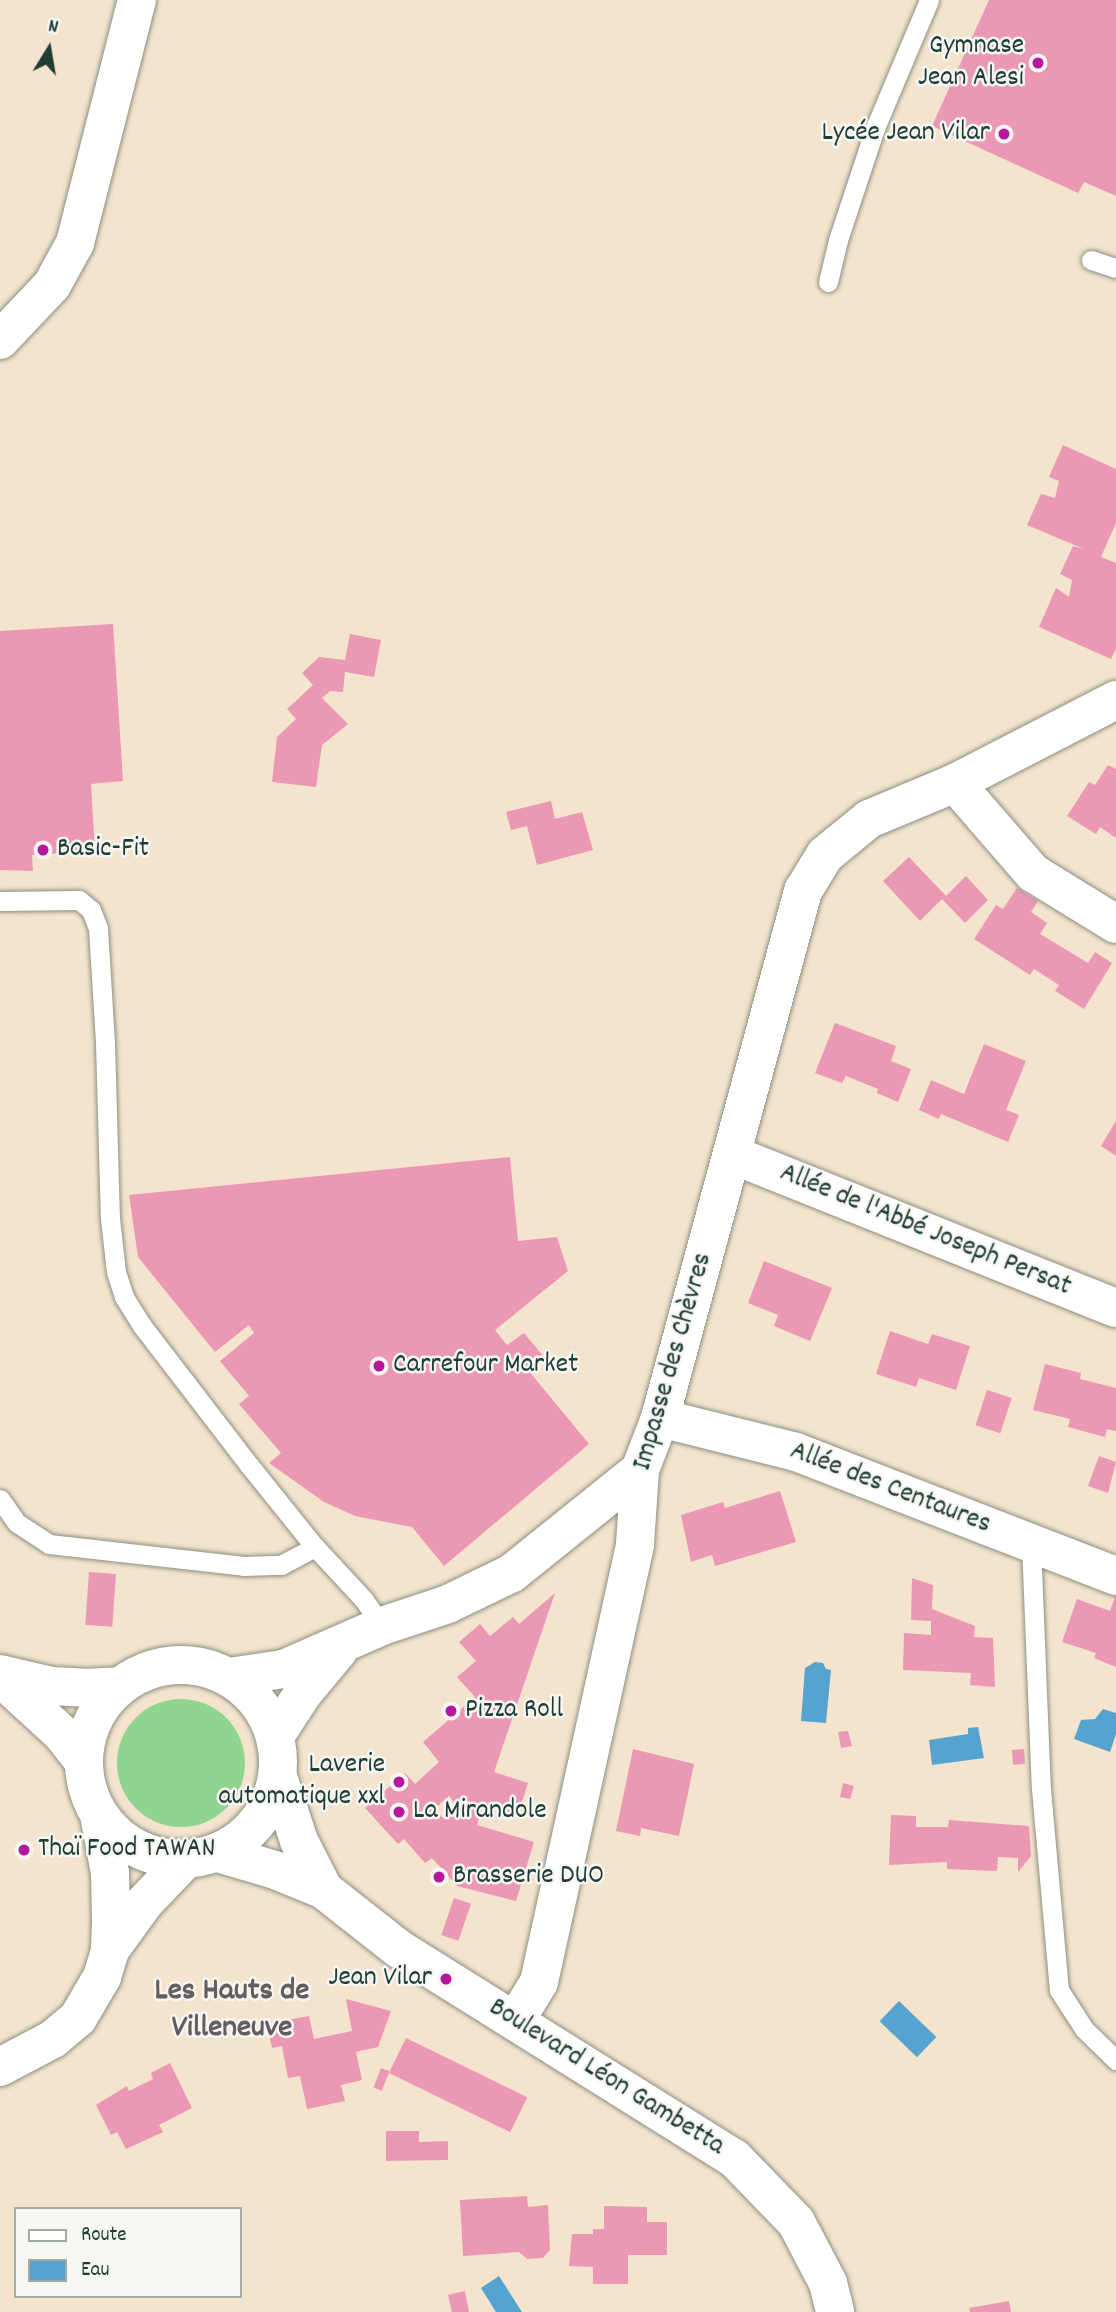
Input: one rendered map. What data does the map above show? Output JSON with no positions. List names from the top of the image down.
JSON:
{
  "streets": {
    "street": [
      "Allée de l'Abbé Joseph Persat",
      "Impasse des Chèvres",
      "Allée des Centaures",
      "Boulevard Léon Gambetta"
    ]
  },
  "crossings": [
    ["Allée de l'Abbé Joseph Persat", "Impasse des Chèvres"],
    ["Impasse des Chèvres", "Allée des Centaures"],
    ["Impasse des Chèvres", "Boulevard Léon Gambetta"]
  ],
  "districts": ["Les Hauts de Villeneuve"],
  "places": [
    "Gymnase Jean Alesi",
    "Lycée Jean Vilar",
    "Basic-Fit",
    "Carrefour Market",
    "Pizza Roll",
    "Laverie automatique xxl",
    "La Mirandole",
    "Thaï Food TAWAN",
    "Brasserie DUO",
    "Jean Vilar"
  ],
  "legend": ["Route", "Eau"],
  "north": "top"
}
